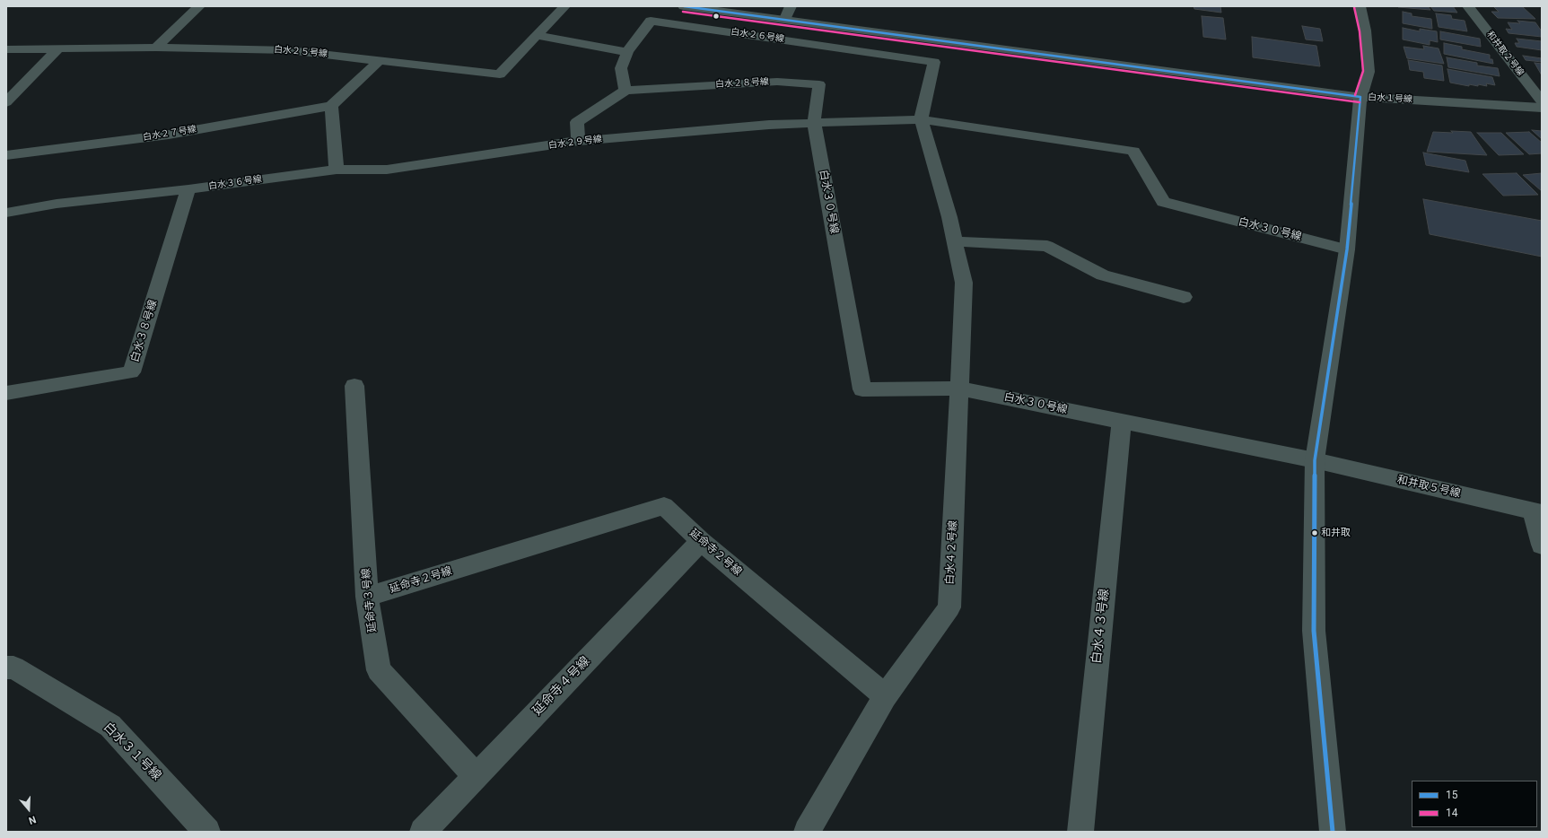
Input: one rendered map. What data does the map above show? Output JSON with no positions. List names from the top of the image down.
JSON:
{
  "streets": {
    "street": [
      "白水２６号線",
      "白水２５号線",
      "和井取２号線",
      "白水２８号線",
      "白水１号線",
      "白水２７号線",
      "白水２９号線",
      "白水３６号線",
      "白水３０号線",
      "白水３８号線",
      "和井取５号線",
      "延命寺２号線",
      "白水４２号線",
      "延命寺３号線",
      "白水４３号線",
      "延命寺４号線",
      "白水３１号線"
    ]
  },
  "crossings": [
    ["白水２６号線", "白水３０号線"],
    ["白水２６号線", "白水４２号線"],
    ["白水２８号線", "白水２９号線"],
    ["白水２８号線", "白水３０号線"],
    ["白水２９号線", "白水３６号線"],
    ["白水２９号線", "白水３０号線"],
    ["白水３６号線", "白水３８号線"],
    ["白水３０号線", "和井取５号線"],
    ["白水３０号線", "白水４２号線"],
    ["白水３０号線", "白水４３号線"],
    ["延命寺２号線", "白水４２号線"],
    ["延命寺２号線", "延命寺３号線"],
    ["延命寺２号線", "延命寺４号線"],
    ["延命寺３号線", "延命寺４号線"]
  ],
  "places": ["和井取"],
  "lines": ["transit line 15", "transit line 14"],
  "legend": ["15", "14"],
  "north": "bottom"
}
